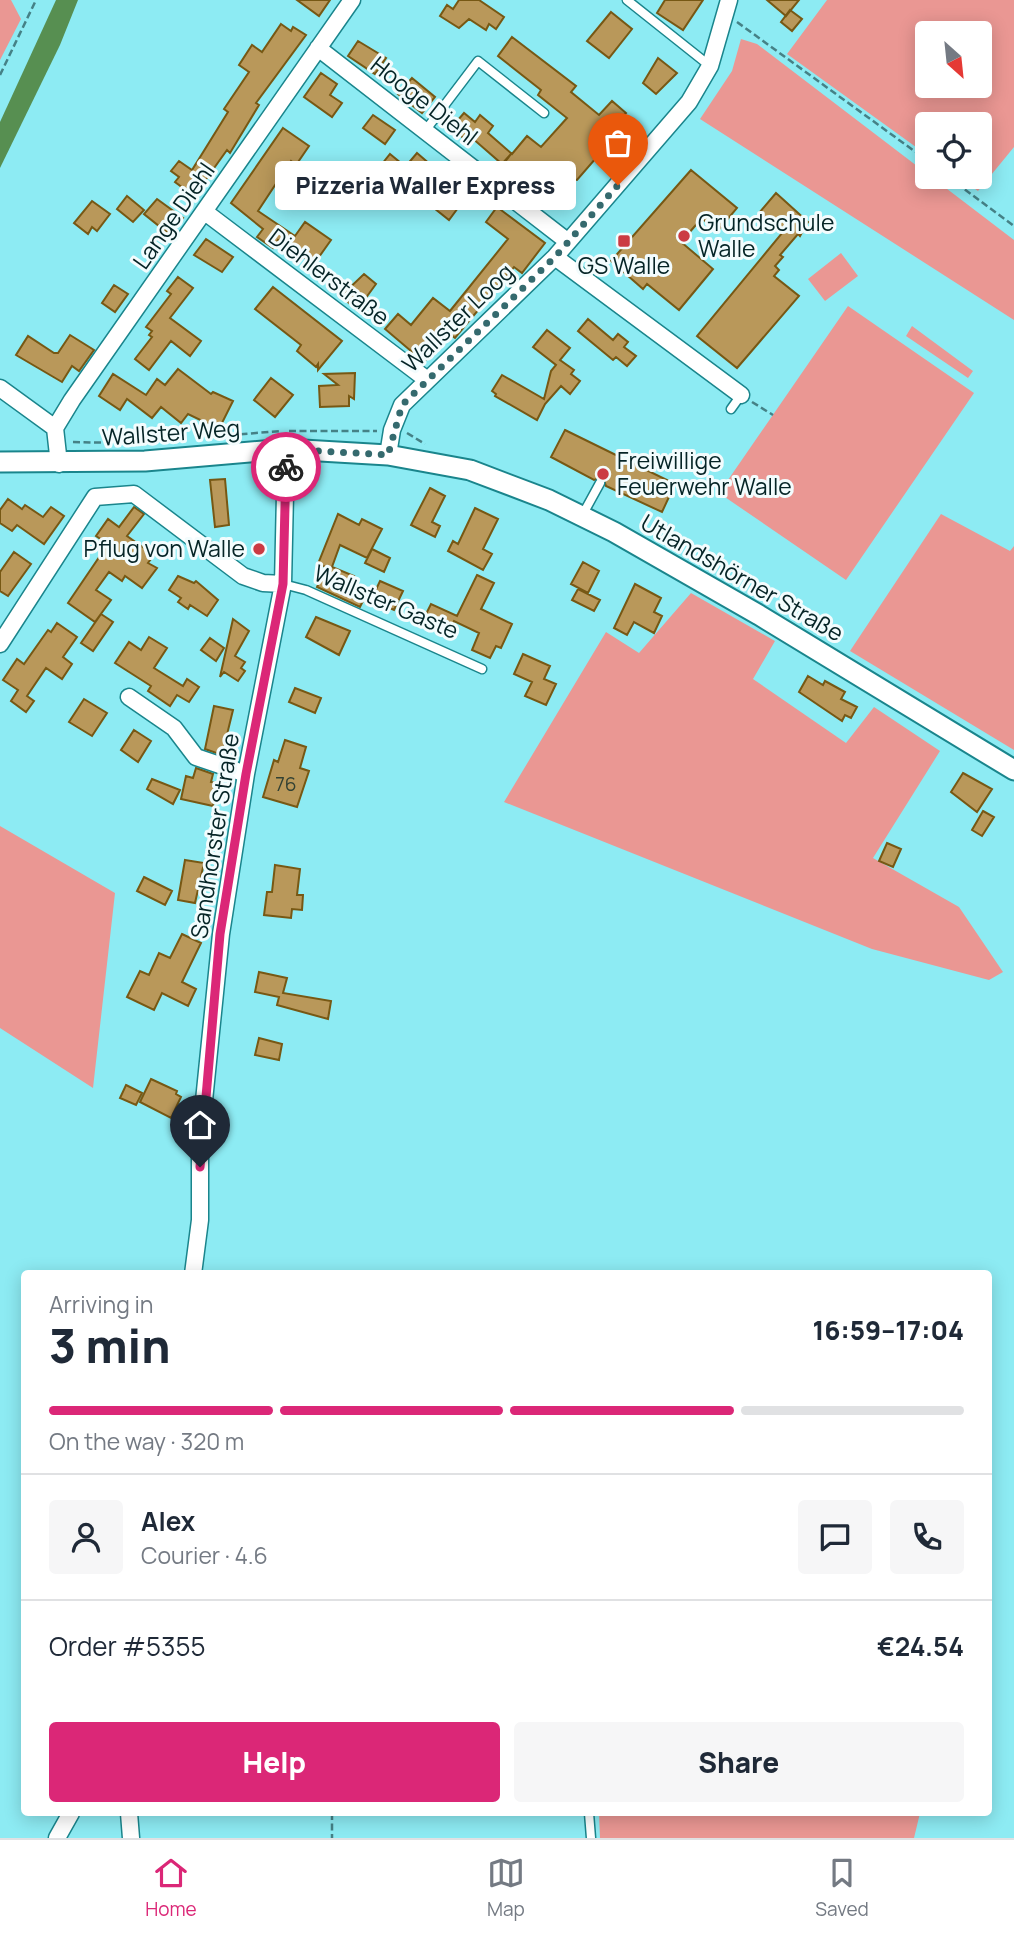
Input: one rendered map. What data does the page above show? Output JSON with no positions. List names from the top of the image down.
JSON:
{
  "streets": {
    "street": [
      "Hooge Diehl",
      "Lange Diehl",
      "Diehlerstraße",
      "Wallster Loog",
      "Wallster Weg",
      "Utlandshörner Straße",
      "Wallster Gaste",
      "Sandhorster Straße"
    ]
  },
  "crossings": [
    ["Hooge Diehl", "Lange Diehl"],
    ["Hooge Diehl", "Wallster Loog"],
    ["Lange Diehl", "Diehlerstraße"],
    ["Diehlerstraße", "Wallster Loog"],
    ["Wallster Loog", "Wallster Weg"],
    ["Wallster Loog", "Utlandshörner Straße"],
    ["Wallster Weg", "Utlandshörner Straße"],
    ["Wallster Weg", "Sandhorster Straße"],
    ["Wallster Gaste", "Sandhorster Straße"]
  ],
  "places": {
    "other": [
      "Pizzeria Waller Express",
      "Grundschule Walle",
      "Freiwillige Feuerwehr Walle",
      "Pflug von Walle"
    ],
    "transit": ["GS Walle"]
  },
  "house_numbers": ["76"],
  "north": "bottom right",
  "page": {
    "bubble": "Pizzeria Waller Express",
    "heading": ["3 min", "Arriving in", "16:59–17:04"],
    "panel": [
      "Alex",
      "Courier · 4.6",
      "Order #5355",
      "€24.54"
    ],
    "bar": "On the way · 320 m",
    "buttons": ["Help", "Share"],
    "tabs": ["Home", "Map", "Saved"]
  }
}
